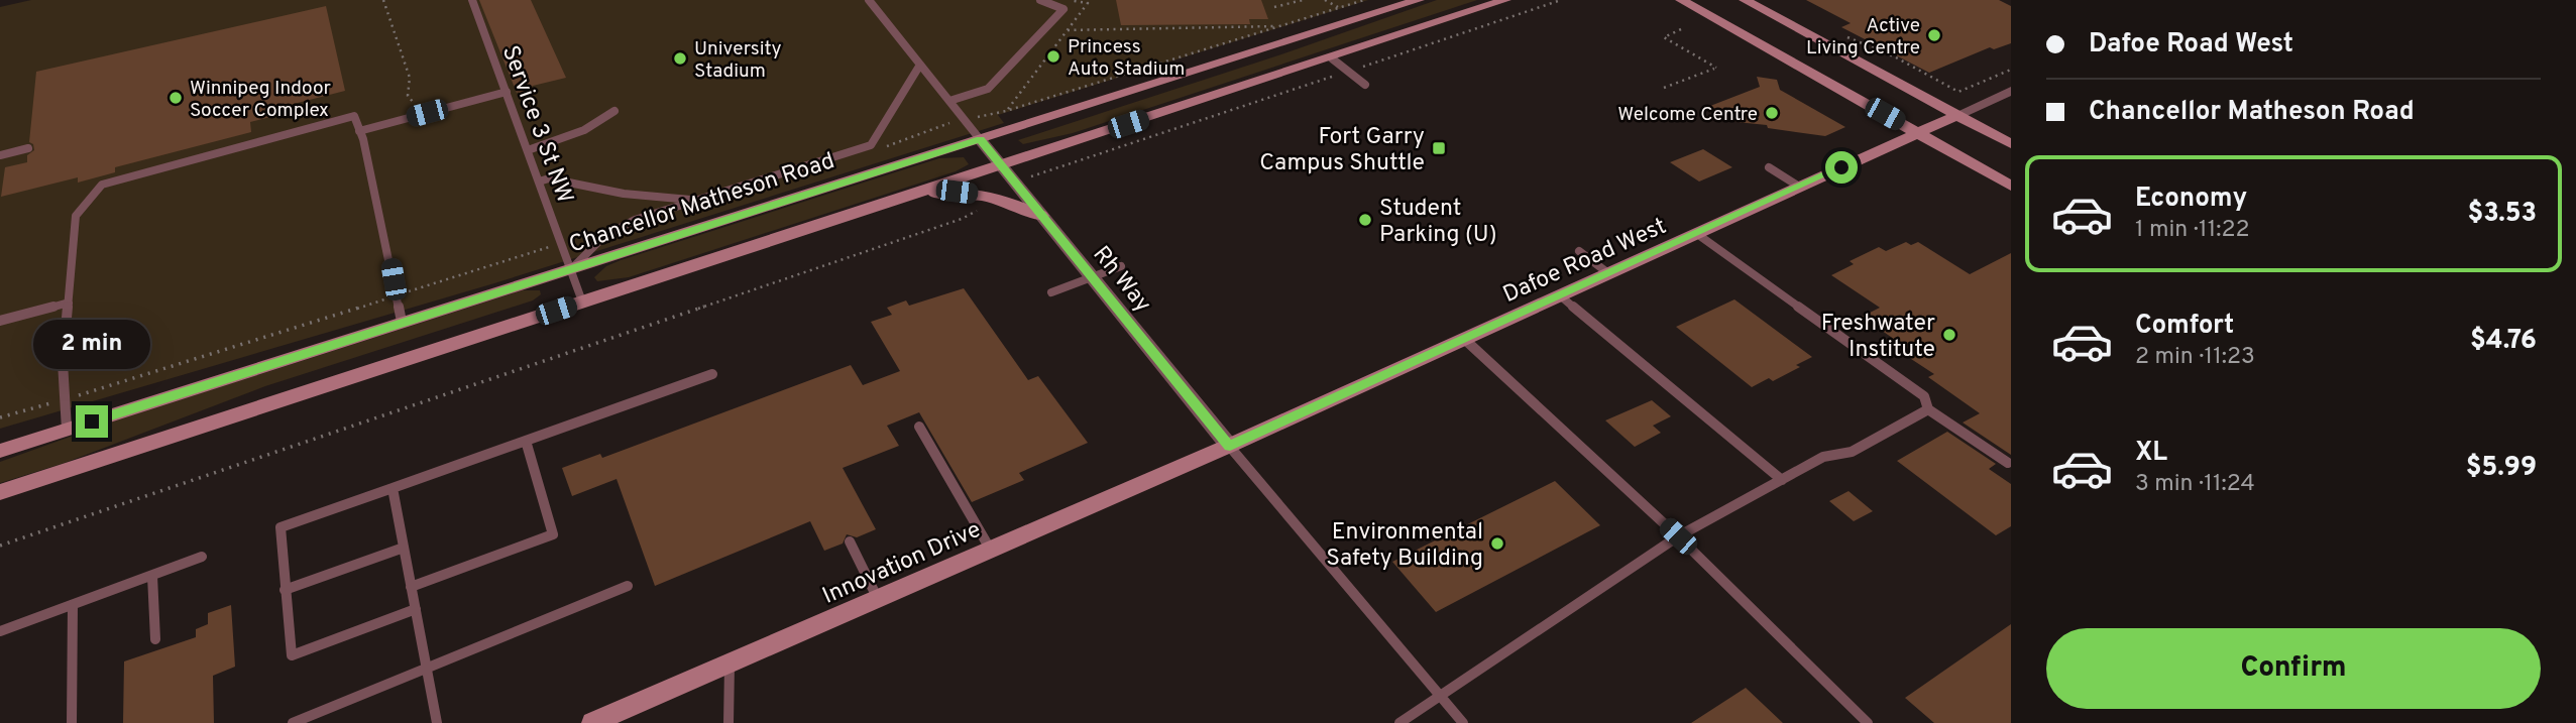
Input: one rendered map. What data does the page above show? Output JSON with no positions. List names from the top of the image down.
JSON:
{
  "streets": {
    "main road": ["Chancellor Matheson Road", "Dafoe Road West", "Innovation Drive"],
    "street": ["Rh Way"],
    "lane": ["Service 3 St NW"]
  },
  "crossings": [
    ["Service 3 St NW", "Chancellor Matheson Road"],
    ["Chancellor Matheson Road", "Rh Way"],
    ["Dafoe Road West", "Rh Way"],
    ["Dafoe Road West", "Innovation Drive"],
    ["Rh Way", "Innovation Drive"]
  ],
  "places": {
    "other": [
      "Active Living Centre",
      "Princess Auto Stadium",
      "University Stadium",
      "Winnipeg Indoor Soccer Complex",
      "Welcome Centre",
      "Student Parking (U)",
      "Freshwater Institute",
      "Environmental Safety Building"
    ],
    "transit": ["Fort Garry Campus Shuttle"]
  },
  "page": {
    "banner": ["Dafoe Road West", "Chancellor Matheson Road"],
    "list": [
      {
        "name": "Economy",
        "note": "1 min · 11:22",
        "value": "$3.53"
      },
      {
        "name": "Comfort",
        "note": "2 min · 11:23",
        "value": "$4.76"
      },
      {
        "name": "XL",
        "note": "3 min · 11:24",
        "value": "$5.99"
      }
    ],
    "bubble": "2 min",
    "buttons": "Confirm"
  }
}
